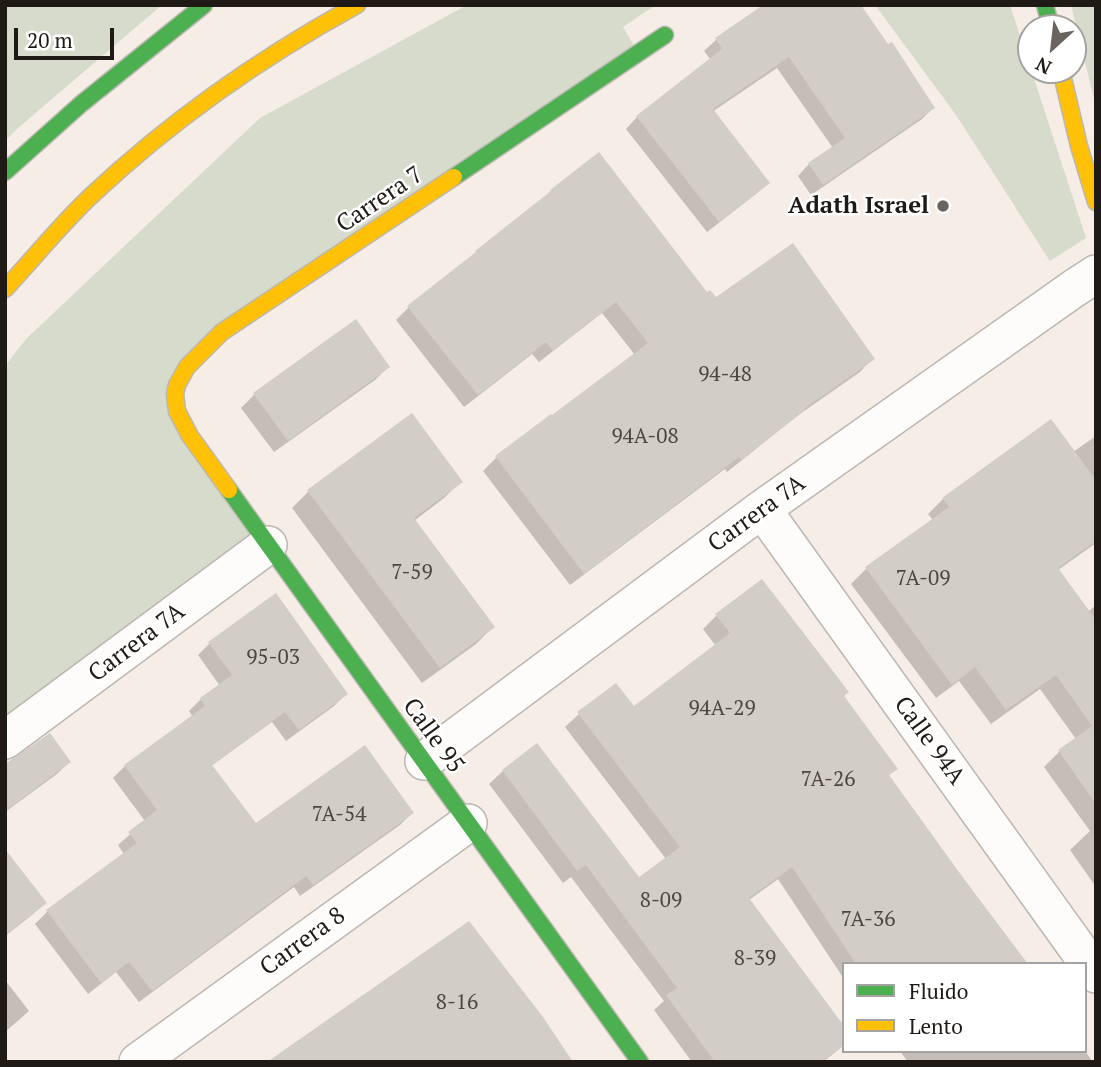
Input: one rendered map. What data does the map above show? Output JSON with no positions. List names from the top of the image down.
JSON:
{
  "streets": {
    "street": [
      "Carrera 7",
      "Carrera 7A",
      "Calle 95",
      "Calle 94A",
      "Carrera 8"
    ]
  },
  "crossings": [
    ["Carrera 7", "Calle 95"],
    ["Carrera 7A", "Calle 95"],
    ["Carrera 7A", "Calle 94A"],
    ["Calle 95", "Carrera 8"]
  ],
  "places": ["Adath Israel"],
  "house_numbers": [
    "94-48",
    "94A-08",
    "7-59",
    "7A-09",
    "95-03",
    "94A-29",
    "7A-26",
    "7A-54",
    "8-09",
    "7A-36",
    "8-39",
    "8-16"
  ],
  "legend": ["Fluido", "Lento"],
  "scale_bar": "20 m",
  "north": "bottom left"
}
